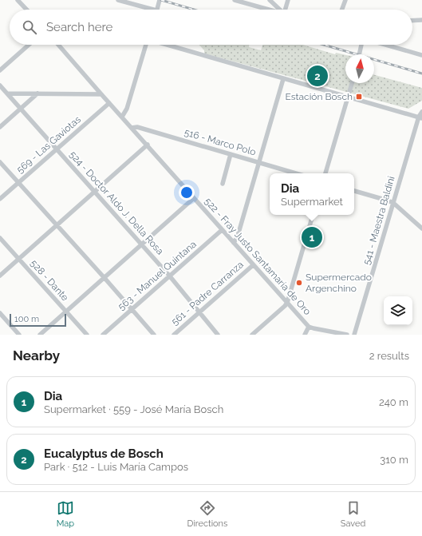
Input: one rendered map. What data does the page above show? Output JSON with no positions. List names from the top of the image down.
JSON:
{
  "streets": {
    "street": [
      "516 - Marco Polo",
      "569 - Las Gaviotas",
      "524 - Doctor Aldo J. Della Rosa",
      "541 - Maestra Baldini",
      "522 - Fray Justo Santamaría de Oro",
      "563 - Manuel Quintana",
      "528 - Dante",
      "561 - Padre Carranza"
    ]
  },
  "crossings": [
    ["516 - Marco Polo", "522 - Fray Justo Santamaría de Oro"],
    ["569 - Las Gaviotas", "524 - Doctor Aldo J. Della Rosa"],
    ["569 - Las Gaviotas", "522 - Fray Justo Santamaría de Oro"],
    ["524 - Doctor Aldo J. Della Rosa", "563 - Manuel Quintana"],
    ["524 - Doctor Aldo J. Della Rosa", "561 - Padre Carranza"],
    ["522 - Fray Justo Santamaría de Oro", "563 - Manuel Quintana"],
    ["522 - Fray Justo Santamaría de Oro", "561 - Padre Carranza"]
  ],
  "places": {
    "transit": ["Estación Bosch"],
    "other": ["Supermercado Argenchino"]
  },
  "scale_bar": "100 m",
  "north": "top",
  "page": {
    "search": "Search here",
    "pins": ["2", "1"],
    "popup": ["Dia", "Supermarket"],
    "scale": "100 m",
    "heading": ["Nearby", "2 results"],
    "list": [
      {
        "mark": "1",
        "name": "Dia",
        "note": "Supermarket · 559 - José María Bosch",
        "value": "240 m"
      },
      {
        "mark": "2",
        "name": "Eucalyptus de Bosch",
        "note": "Park · 512 - Luis María Campos",
        "value": "310 m"
      }
    ],
    "nav": ["Map", "Directions", "Saved"]
  }
}
